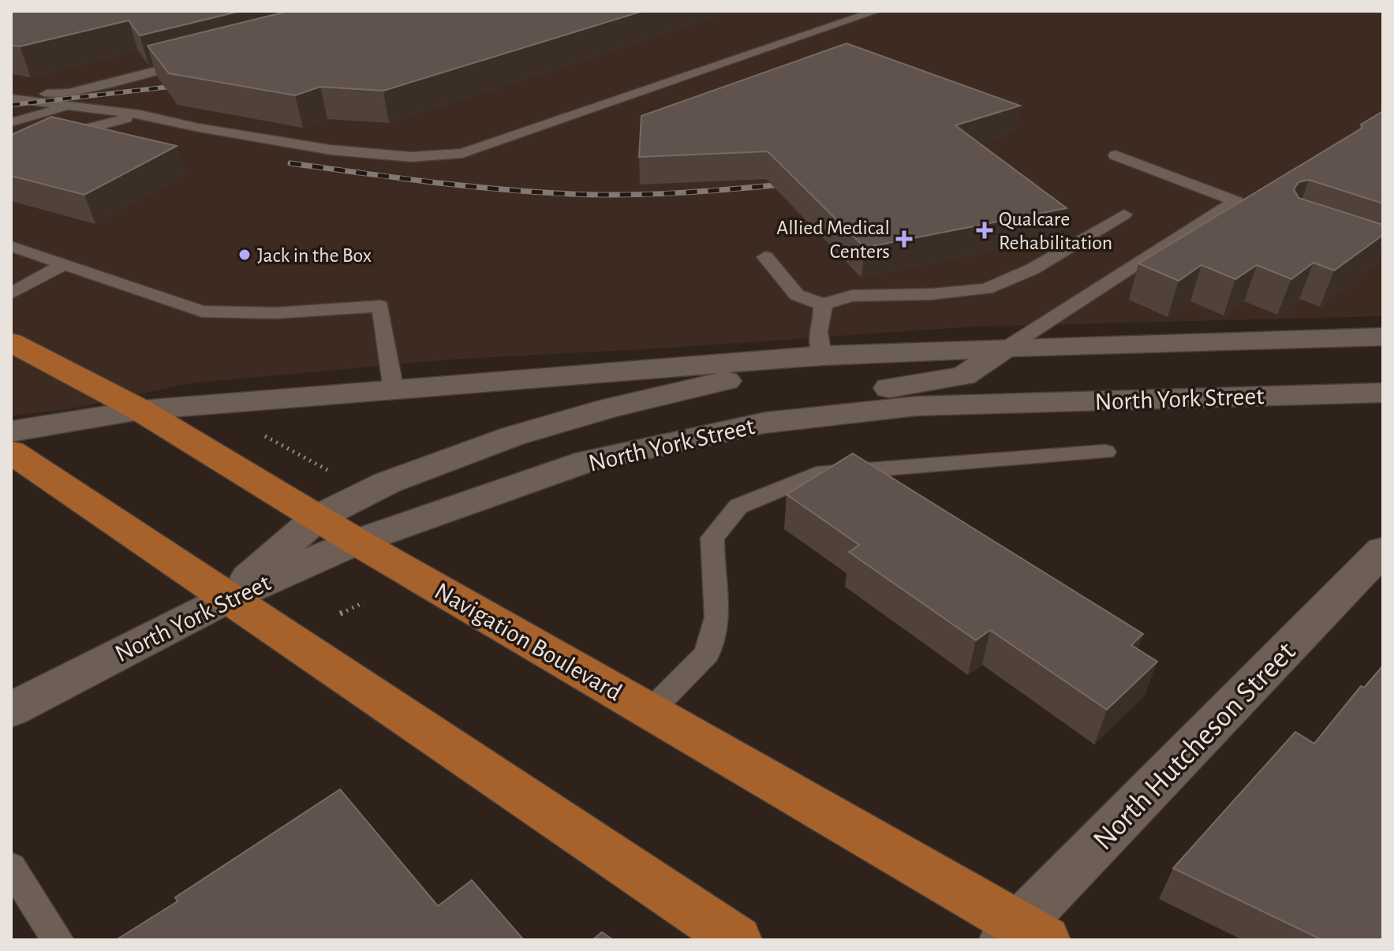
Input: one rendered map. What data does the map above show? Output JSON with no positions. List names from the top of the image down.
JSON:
{
  "streets": {
    "main road": ["North York Street", "Navigation Boulevard", "North Hutcheson Street"]
  },
  "crossings": [
    ["North York Street", "Navigation Boulevard"],
    ["Navigation Boulevard", "North Hutcheson Street"]
  ],
  "places": {
    "health": ["Qualcare Rehabilitation", "Allied Medical Centers"],
    "other": ["Jack in the Box"]
  }
}
